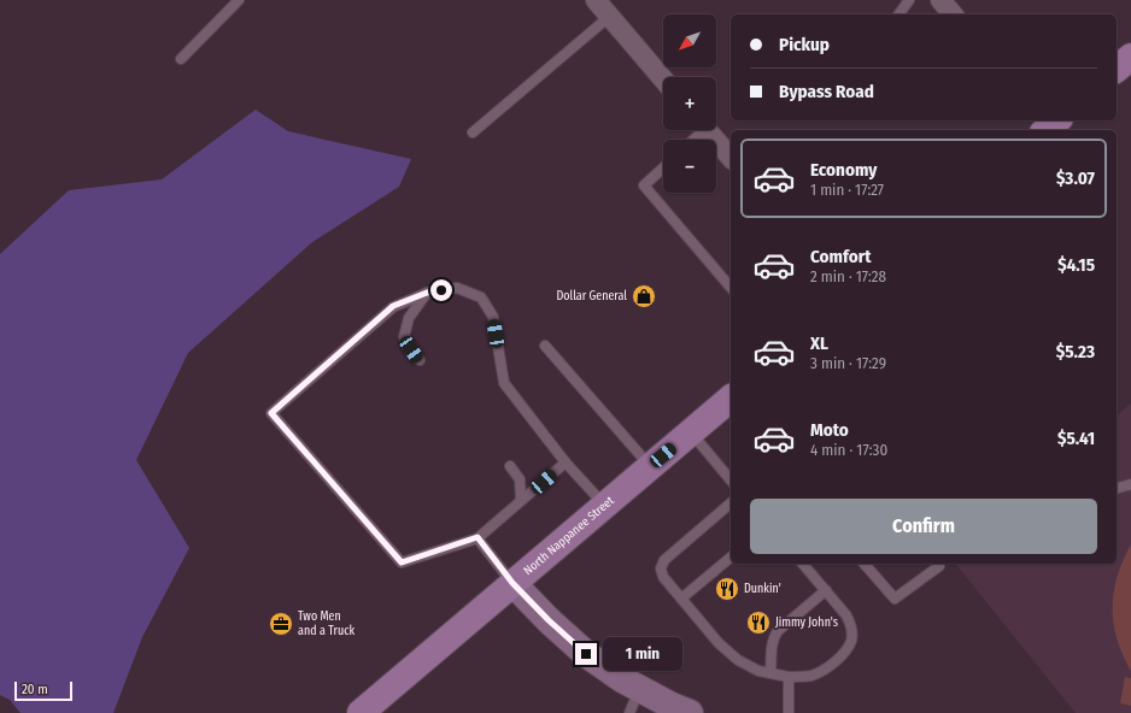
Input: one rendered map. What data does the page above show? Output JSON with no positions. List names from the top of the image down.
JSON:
{
  "streets": {
    "main road": ["North Nappanee Street"]
  },
  "places": {
    "shop": ["Dollar General"],
    "restaurant": ["Dunkin'", "Jimmy John's"],
    "office": ["Two Men and a Truck"]
  },
  "scale_bar": "20 m",
  "north": "bottom left",
  "page": {
    "map_buttons": ["+", "−"],
    "banner": ["Pickup", "Bypass Road"],
    "list": [
      {
        "name": "Economy",
        "note": "1 min · 17:27",
        "value": "$3.07"
      },
      {
        "name": "Comfort",
        "note": "2 min · 17:28",
        "value": "$4.15"
      },
      {
        "name": "XL",
        "note": "3 min · 17:29",
        "value": "$5.23"
      },
      {
        "name": "Moto",
        "note": "4 min · 17:30",
        "value": "$5.41"
      }
    ],
    "buttons": "Confirm",
    "bubble": "1 min",
    "scale": "20 m"
  }
}
